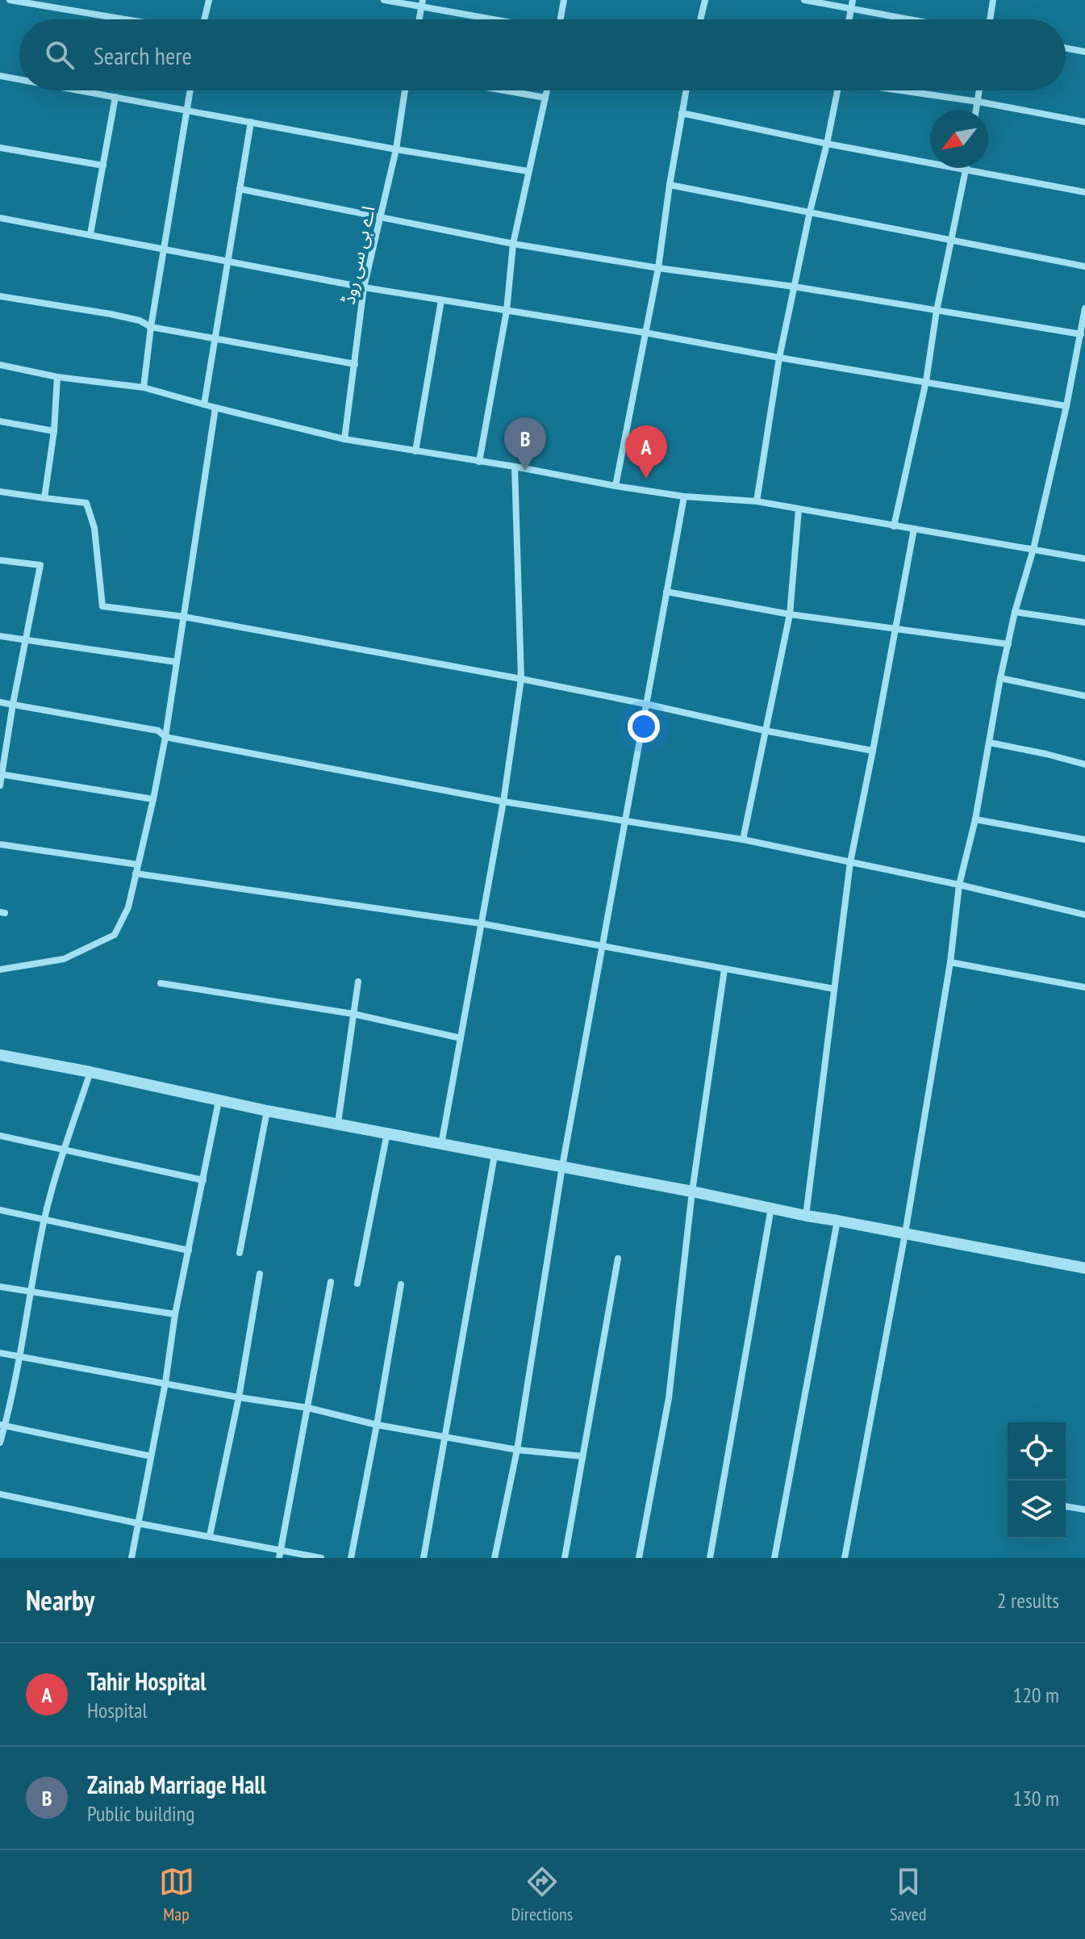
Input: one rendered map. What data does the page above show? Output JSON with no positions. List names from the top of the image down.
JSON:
{
  "streets": {
    "street": ["اے بی سی روڈ"]
  },
  "north": "bottom left",
  "page": {
    "search": "Search here",
    "pins": ["B", "A"],
    "heading": ["Nearby", "2 results"],
    "list": [
      {
        "mark": "A",
        "name": "Tahir Hospital",
        "note": "Hospital",
        "value": "120 m"
      },
      {
        "mark": "B",
        "name": "Zainab Marriage Hall",
        "note": "Public building",
        "value": "130 m"
      }
    ],
    "nav": ["Map", "Directions", "Saved"]
  }
}
